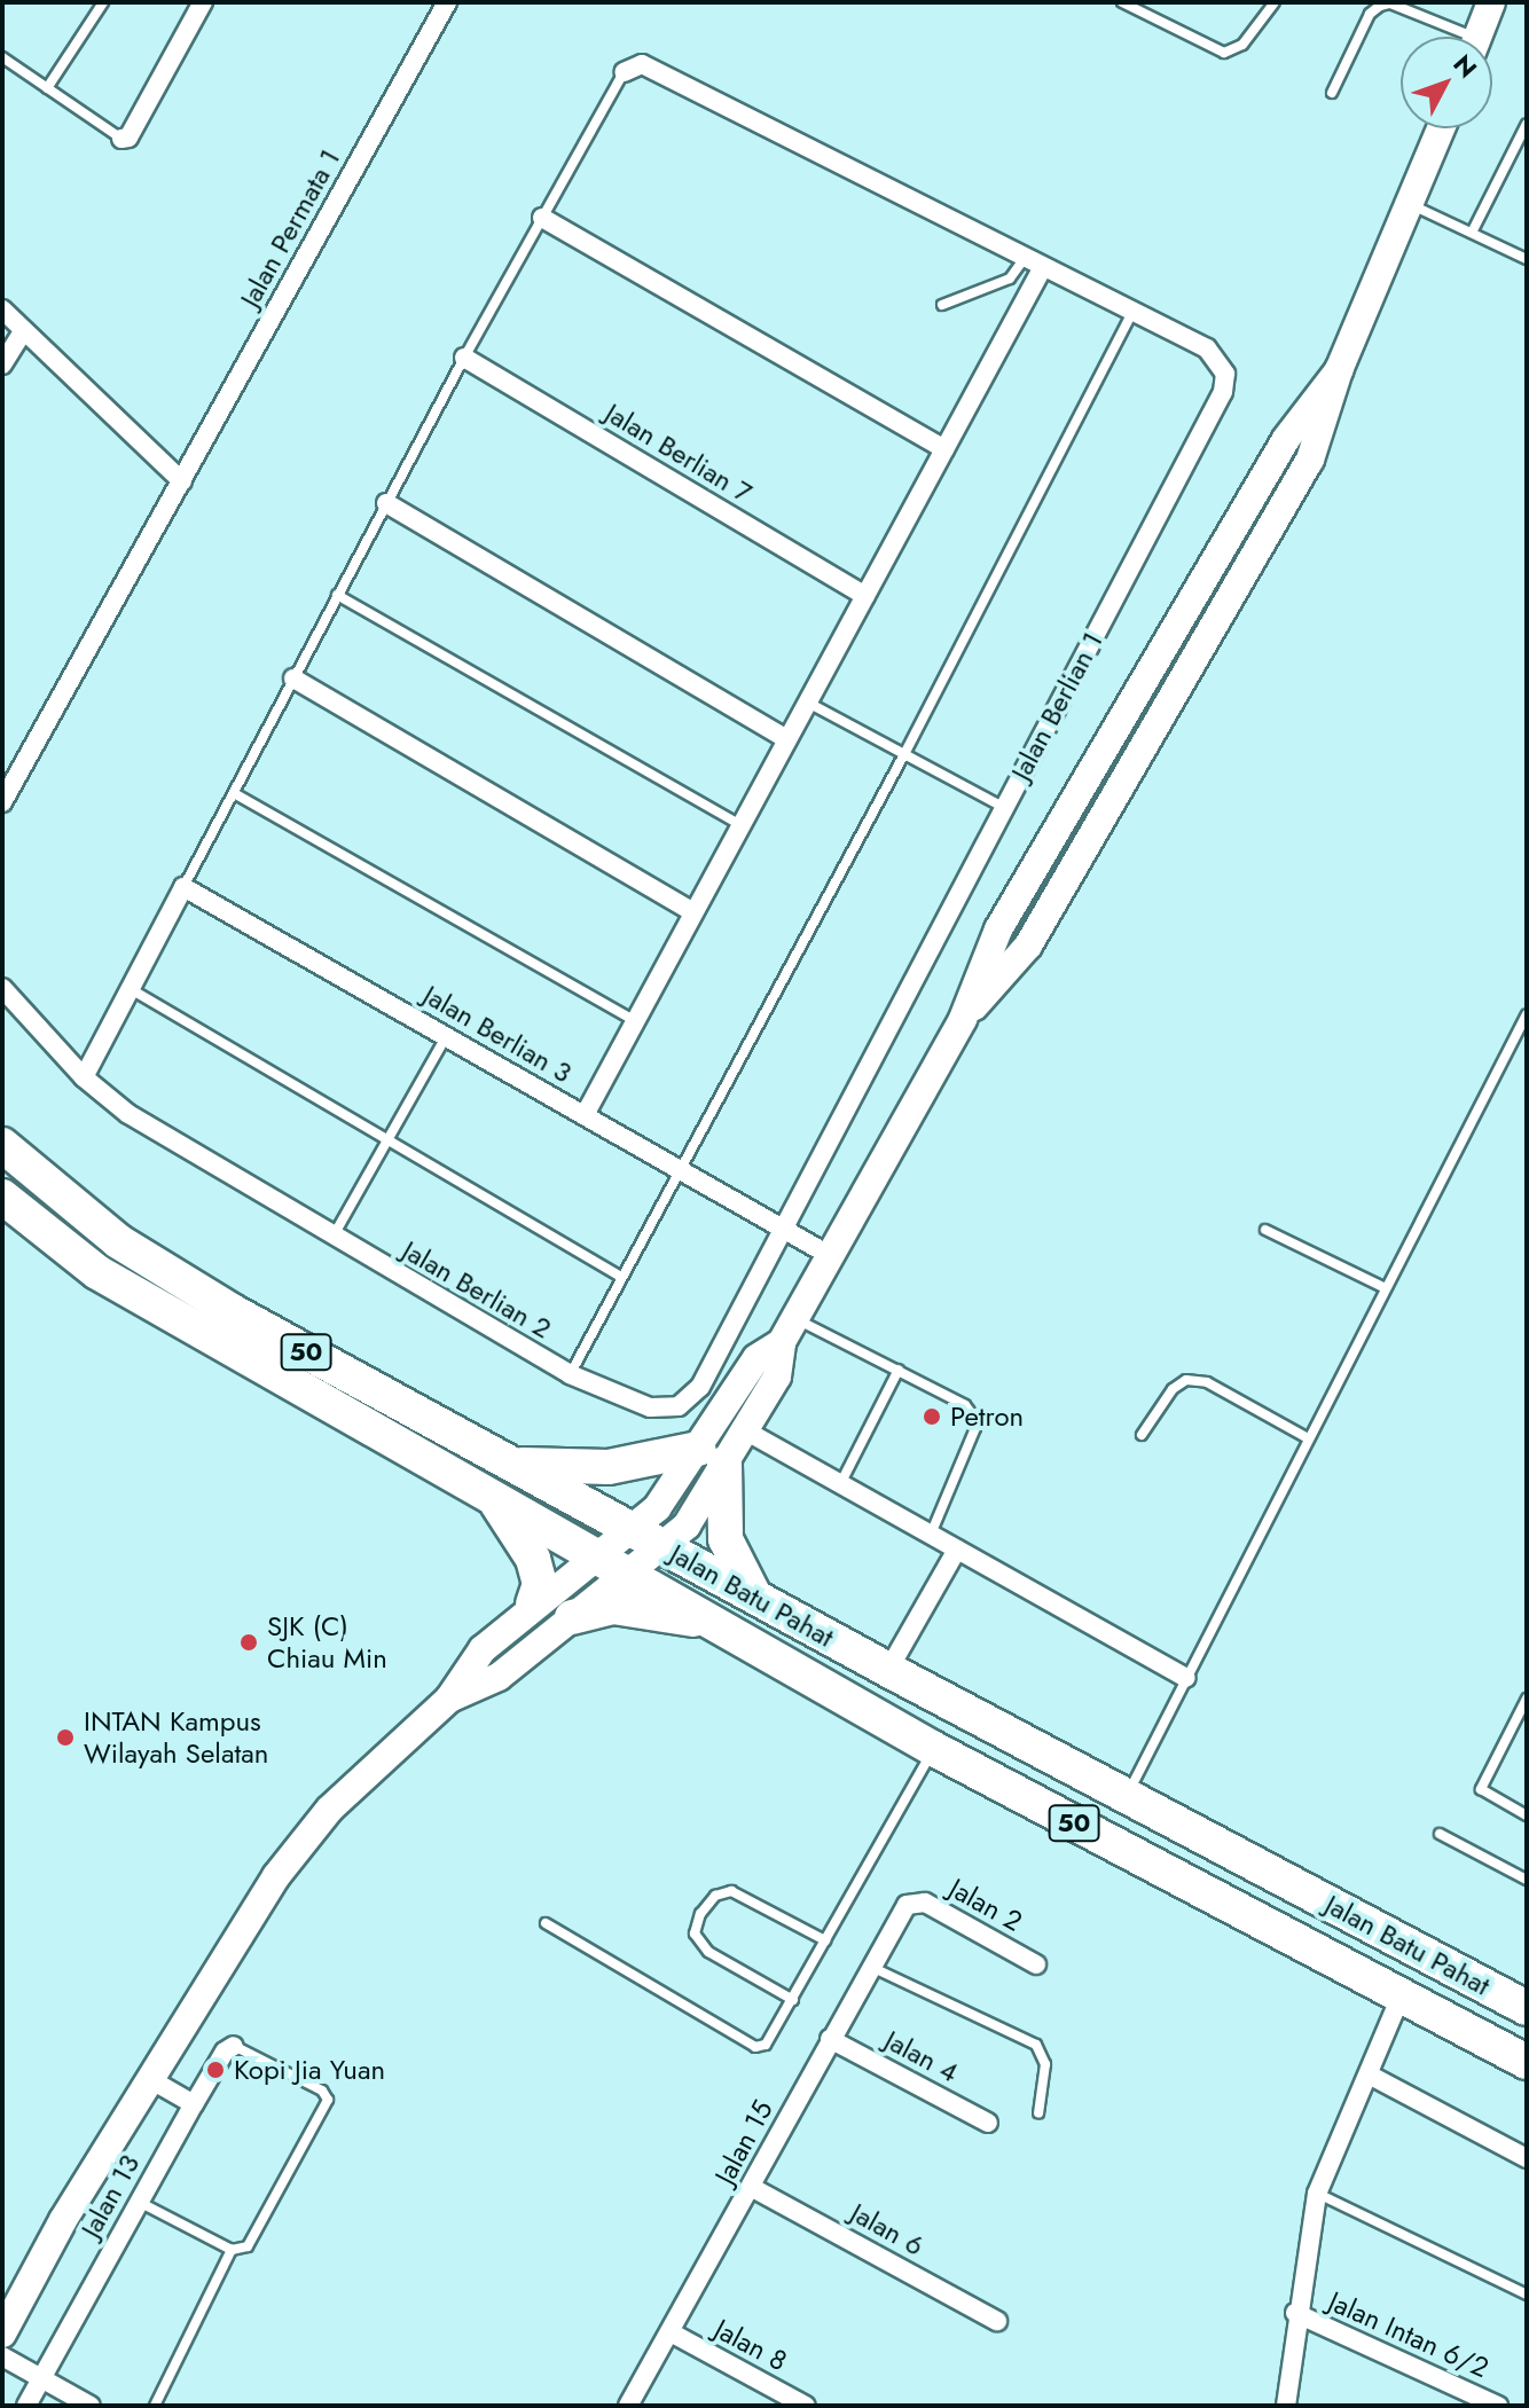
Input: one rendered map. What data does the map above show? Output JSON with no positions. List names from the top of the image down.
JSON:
{
  "streets": {
    "highway": ["50", "Jalan Batu Pahat"],
    "street": [
      "Jalan Permata 1",
      "Jalan Berlian 7",
      "Jalan Berlian 1",
      "Jalan Berlian 3",
      "Jalan Berlian 2",
      "Jalan 2",
      "Jalan 4",
      "Jalan 15",
      "Jalan 13",
      "Jalan 6",
      "Jalan Intan 6/2",
      "Jalan 8"
    ]
  },
  "crossings": [
    ["Jalan Berlian 1", "Jalan Berlian 3"],
    ["Jalan Berlian 1", "Jalan Berlian 2"],
    ["Jalan Berlian 3", "Jalan Berlian 2"],
    ["Jalan 2", "Jalan 15"],
    ["Jalan 4", "Jalan 15"],
    ["Jalan 15", "Jalan 6"],
    ["Jalan 15", "Jalan 8"]
  ],
  "places": [
    "Petron",
    "SJK (C) Chiau Min",
    "INTAN Kampus Wilayah Selatan",
    "Kopi Jia Yuan"
  ],
  "north": "top right"
}
